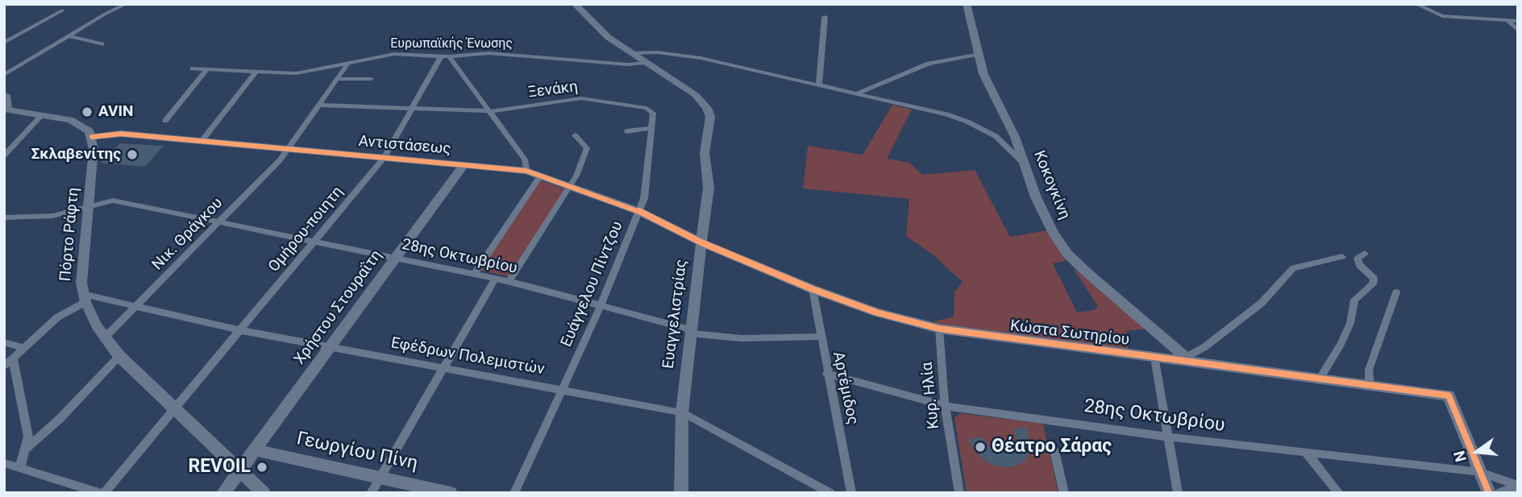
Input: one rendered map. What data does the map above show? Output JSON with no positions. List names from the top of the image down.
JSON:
{
  "streets": {
    "street": [
      "Ευρωπαϊκής Ένωσης",
      "Ξενάκη",
      "Αντιστάσεως",
      "Κοκογκίνη",
      "Ομήρου-ποιητη",
      "Πόρτο Ράφτη",
      "Νικ. Θράγκου",
      "28ης Οκτωβρίου",
      "Ευάγγελου Πίντζου",
      "Χρήστου Στουραΐτη",
      "Ευαγγελιστρίας",
      "Κώστα Σωτηρίου",
      "Εφέδρων Πολεμιστών",
      "Αρτέμιδος",
      "Κυρ. Ηλία",
      "Γεωργίου Πίνη"
    ]
  },
  "crossings": [
    ["Ευρωπαϊκής Ένωσης", "Ομήρου-ποιητη"],
    ["Ευρωπαϊκής Ένωσης", "Νικ. Θράγκου"],
    ["Ευρωπαϊκής Ένωσης", "Ευαγγελιστρίας"],
    ["Ξενάκη", "Ομήρου-ποιητη"],
    ["Ξενάκη", "Νικ. Θράγκου"],
    ["Ξενάκη", "Ευάγγελου Πίντζου"],
    ["Αντιστάσεως", "Ομήρου-ποιητη"],
    ["Αντιστάσεως", "Πόρτο Ράφτη"],
    ["Αντιστάσεως", "Νικ. Θράγκου"],
    ["Αντιστάσεως", "Ευάγγελου Πίντζου"],
    ["Αντιστάσεως", "Χρήστου Στουραΐτη"],
    ["Αντιστάσεως", "Ευαγγελιστρίας"],
    ["Αντιστάσεως", "Κώστα Σωτηρίου"],
    ["Κοκογκίνη", "Κώστα Σωτηρίου"],
    ["Ομήρου-ποιητη", "Πόρτο Ράφτη"],
    ["Ομήρου-ποιητη", "28ης Οκτωβρίου"],
    ["Ομήρου-ποιητη", "Εφέδρων Πολεμιστών"],
    ["Πόρτο Ράφτη", "Νικ. Θράγκου"],
    ["Πόρτο Ράφτη", "28ης Οκτωβρίου"],
    ["Πόρτο Ράφτη", "Χρήστου Στουραΐτη"],
    ["Πόρτο Ράφτη", "Εφέδρων Πολεμιστών"],
    ["Νικ. Θράγκου", "28ης Οκτωβρίου"],
    ["Νικ. Θράγκου", "Εφέδρων Πολεμιστών"],
    ["28ης Οκτωβρίου", "Ευάγγελου Πίντζου"],
    ["28ης Οκτωβρίου", "Χρήστου Στουραΐτη"],
    ["28ης Οκτωβρίου", "Ευαγγελιστρίας"],
    ["28ης Οκτωβρίου", "Κώστα Σωτηρίου"],
    ["28ης Οκτωβρίου", "Αρτέμιδος"],
    ["28ης Οκτωβρίου", "Κυρ. Ηλία"],
    ["Ευάγγελου Πίντζου", "Εφέδρων Πολεμιστών"],
    ["Χρήστου Στουραΐτη", "Εφέδρων Πολεμιστών"],
    ["Χρήστου Στουραΐτη", "Γεωργίου Πίνη"],
    ["Ευαγγελιστρίας", "Κώστα Σωτηρίου"],
    ["Ευαγγελιστρίας", "Εφέδρων Πολεμιστών"],
    ["Κώστα Σωτηρίου", "Αρτέμιδος"],
    ["Κώστα Σωτηρίου", "Κυρ. Ηλία"]
  ],
  "places": [
    "AVIN",
    "Σκλαβενίτης",
    "Θέατρο Σάρας",
    "REVOIL"
  ],
  "north": "left"
}
